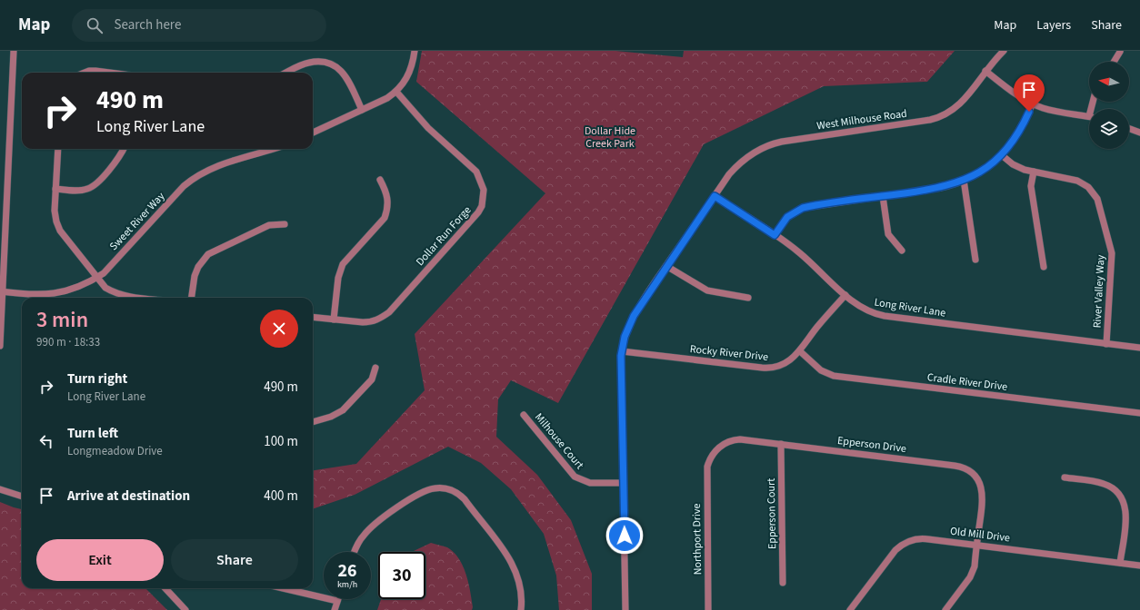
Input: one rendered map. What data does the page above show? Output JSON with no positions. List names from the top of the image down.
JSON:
{
  "streets": {
    "street": [
      "West Milhouse Road",
      "Sweet River Way",
      "Dollar Run Forge",
      "River Valley Way",
      "Long River Lane",
      "Rocky River Drive",
      "Cradle River Drive",
      "Milhouse Court",
      "Epperson Drive",
      "Epperson Court",
      "Old Mill Drive",
      "Northport Drive"
    ]
  },
  "crossings": [
    ["West Milhouse Road", "Long River Lane"],
    ["West Milhouse Road", "Rocky River Drive"],
    ["West Milhouse Road", "Milhouse Court"],
    ["River Valley Way", "Long River Lane"],
    ["Long River Lane", "Rocky River Drive"],
    ["Rocky River Drive", "Cradle River Drive"],
    ["Epperson Drive", "Epperson Court"],
    ["Epperson Drive", "Old Mill Drive"],
    ["Epperson Drive", "Northport Drive"]
  ],
  "parks": ["Dollar Hide Creek Park"],
  "north": "left",
  "page": {
    "header": "Map",
    "search": "Search here",
    "nav": ["Map", "Layers", "Share"],
    "turn": ["490 m", "Long River Lane"],
    "heading": ["3 min", "990 m · 18:33"],
    "list": [
      {
        "name": "Turn right",
        "note": "Long River Lane",
        "value": "490 m"
      },
      {
        "name": "Turn left",
        "note": "Longmeadow Drive",
        "value": "100 m"
      },
      {
        "name": "Arrive at destination",
        "value": "400 m"
      }
    ],
    "buttons": ["Exit", "Share"],
    "speed": "26 km/h",
    "limit": "30"
  }
}
